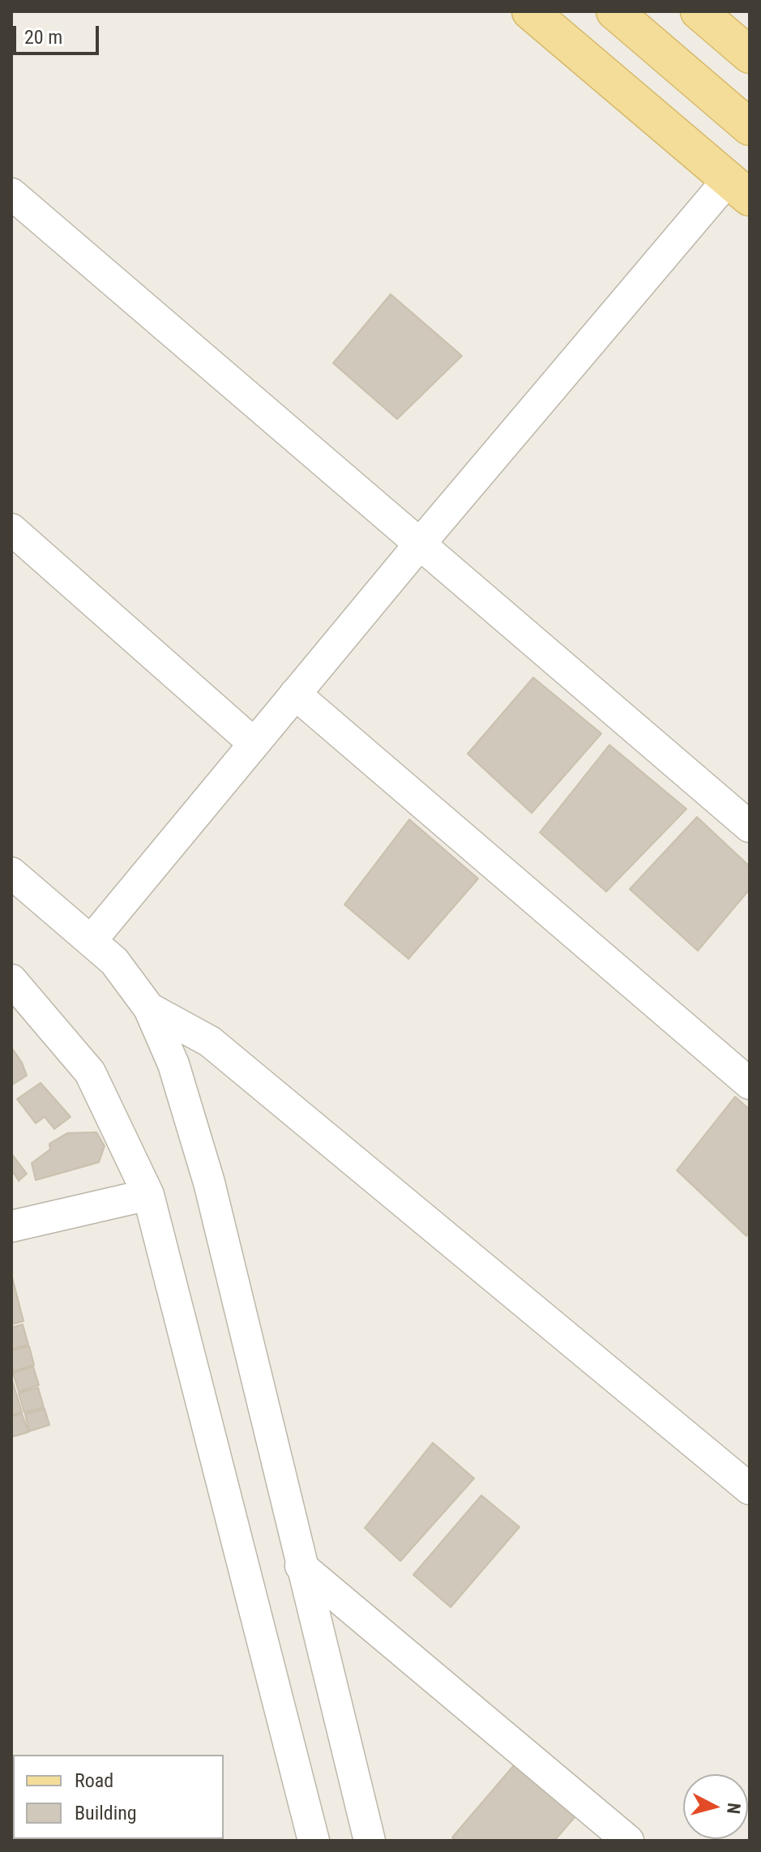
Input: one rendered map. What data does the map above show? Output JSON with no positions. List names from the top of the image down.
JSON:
{
  "legend": ["Road", "Building"],
  "scale_bar": "20 m",
  "north": "right"
}
